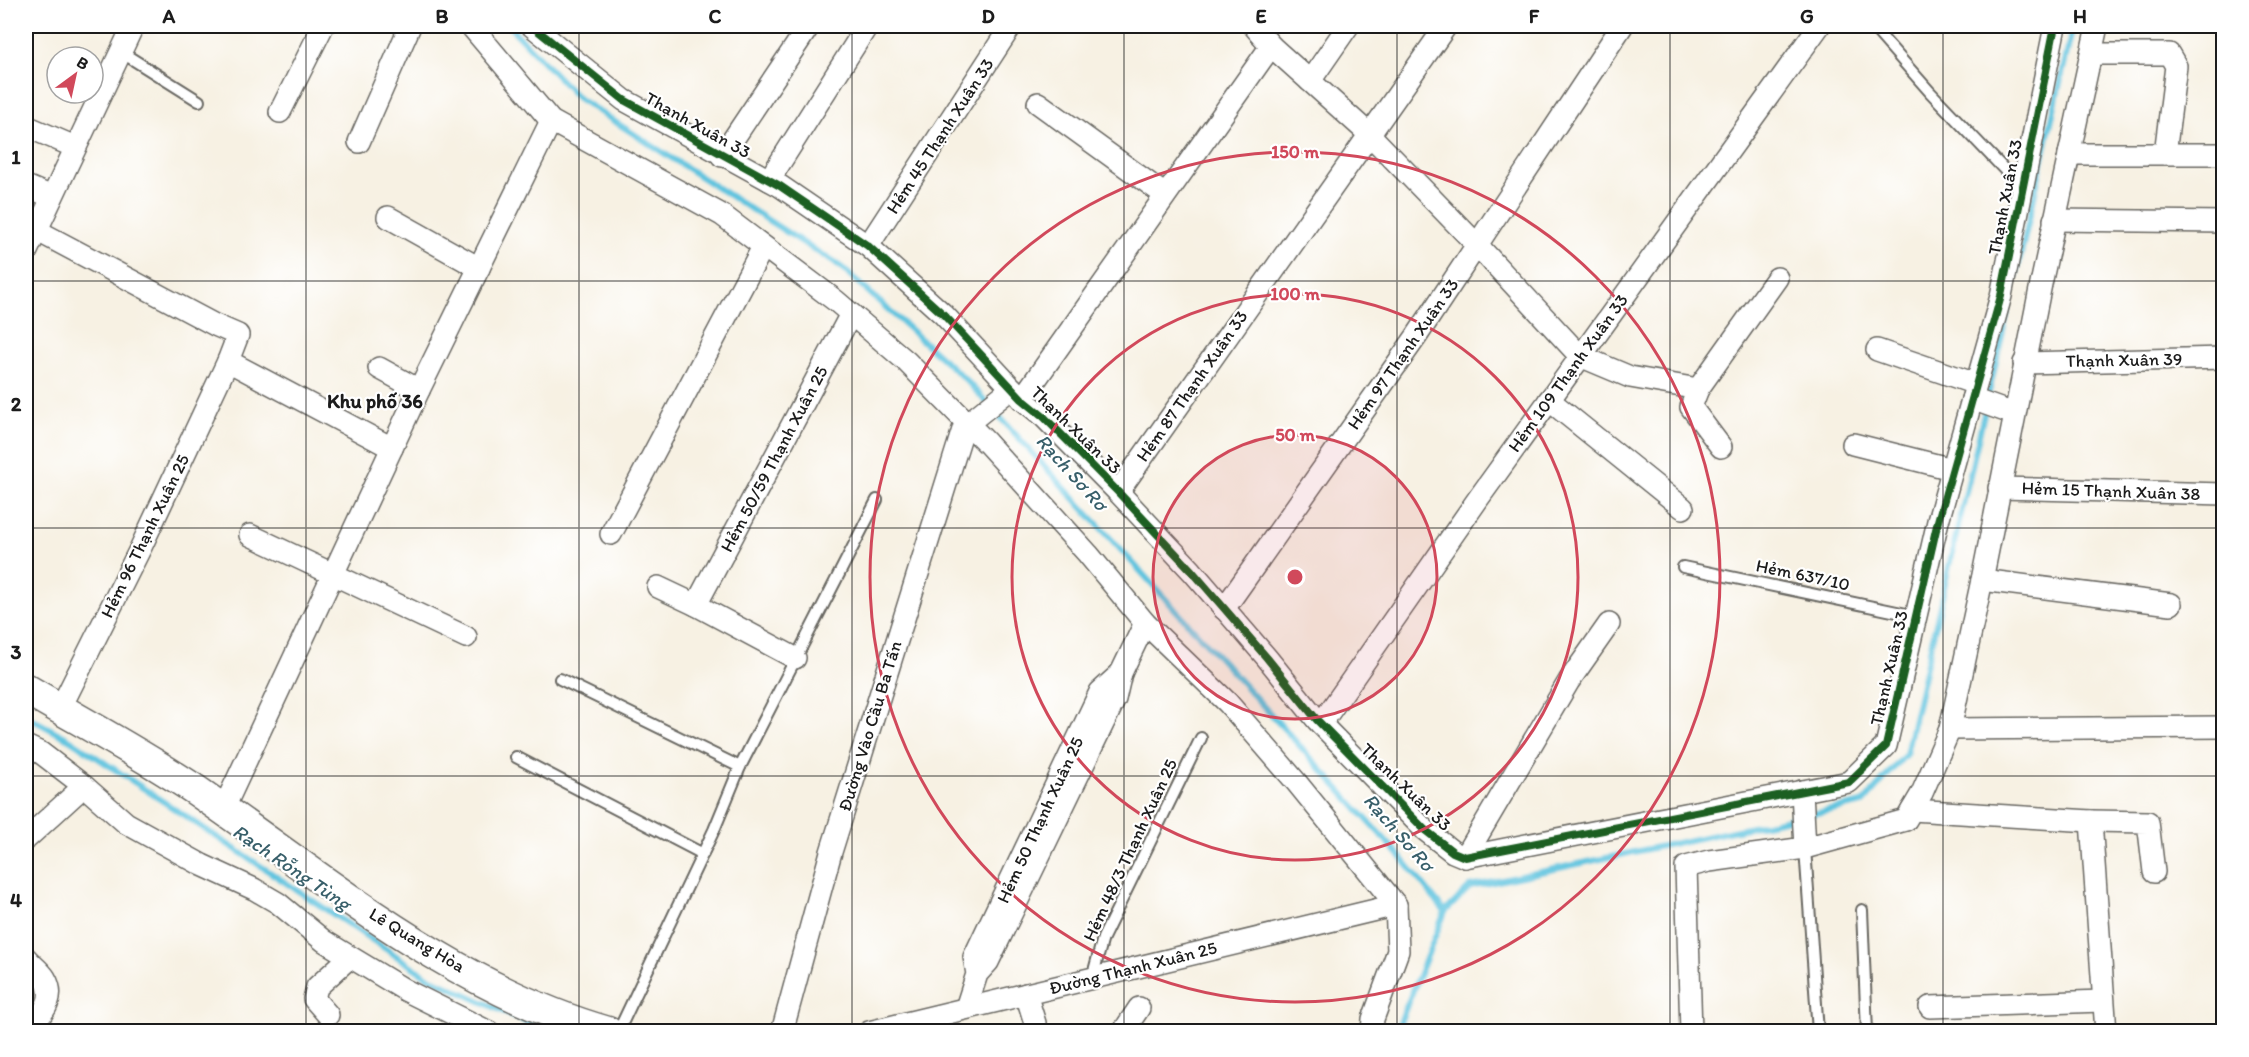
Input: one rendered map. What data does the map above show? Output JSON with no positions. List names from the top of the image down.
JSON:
{
  "streets": {
    "street": [
      "Thạnh Xuân 33",
      "Hẻm 45 Thạnh Xuân 33",
      "Hẻm 97 Thạnh Xuân 33",
      "Thạnh Xuân 39",
      "Hẻm 109 Thạnh Xuân 33",
      "Hẻm 87 Thạnh Xuân 33",
      "Hẻm 50/59 Thạnh Xuân 25",
      "Hẻm 15 Thạnh Xuân 38",
      "Hẻm 96 Thạnh Xuân 25",
      "Đường Vào Cầu Ba Tấn",
      "Hẻm 50 Thạnh Xuân 25",
      "Lê Quang Hòa",
      "Đường Thạnh Xuân 25"
    ],
    "lane": ["Hẻm 637/10", "Hẻm 48/3 Thạnh Xuân 25"]
  },
  "crossings": [
    ["Thạnh Xuân 33", "Hẻm 45 Thạnh Xuân 33"],
    ["Thạnh Xuân 33", "Hẻm 97 Thạnh Xuân 33"],
    ["Thạnh Xuân 33", "Hẻm 109 Thạnh Xuân 33"],
    ["Thạnh Xuân 33", "Hẻm 87 Thạnh Xuân 33"],
    ["Thạnh Xuân 33", "Hẻm 637/10"],
    ["Hẻm 96 Thạnh Xuân 25", "Lê Quang Hòa"],
    ["Hẻm 50 Thạnh Xuân 25", "Đường Thạnh Xuân 25"],
    ["Hẻm 48/3 Thạnh Xuân 25", "Đường Thạnh Xuân 25"]
  ],
  "districts": ["Khu phố 36"],
  "water": ["Rạch Sơ Rơ", "Rạch Rỗng Tùng"],
  "north": "top right",
  "grid": {
    "columns": [
      "A",
      "B",
      "C",
      "D",
      "E",
      "F",
      "G",
      "H"
    ],
    "rows": [
      "1",
      "2",
      "3",
      "4"
    ]
  },
  "rings": ["150 m", "100 m", "50 m"]
}
